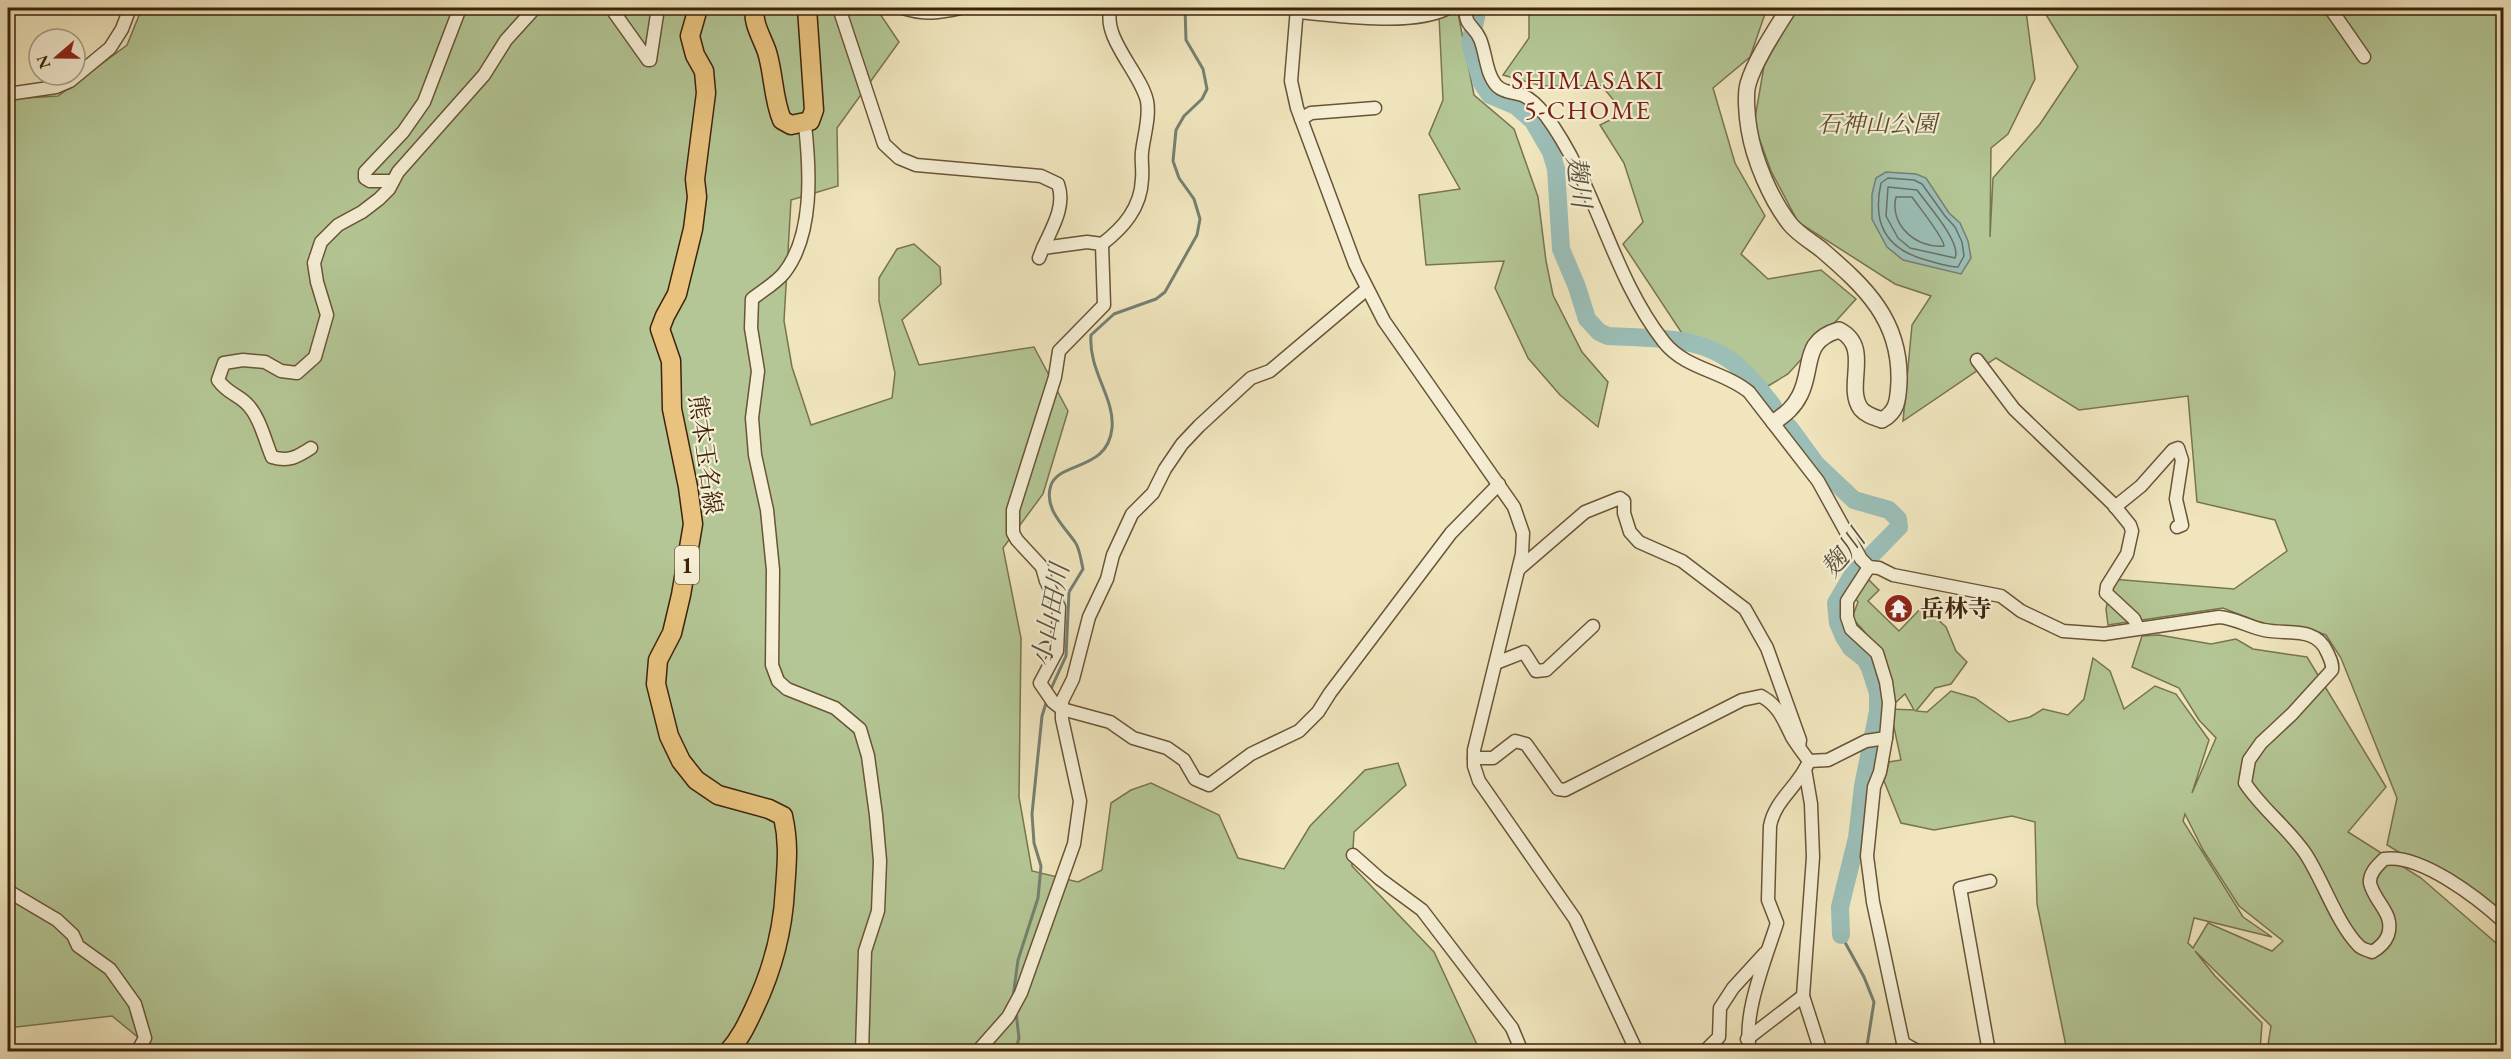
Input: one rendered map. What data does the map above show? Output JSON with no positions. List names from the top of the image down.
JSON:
{
  "streets": {
    "main road": ["熊本玉名線", "1"]
  },
  "districts": ["SHIMASAKI 5-CHOME"],
  "water": ["麹川", "小山田川"],
  "parks": ["石神山公園"],
  "places": {
    "temple": ["岳林寺"]
  },
  "north": "left"
}
